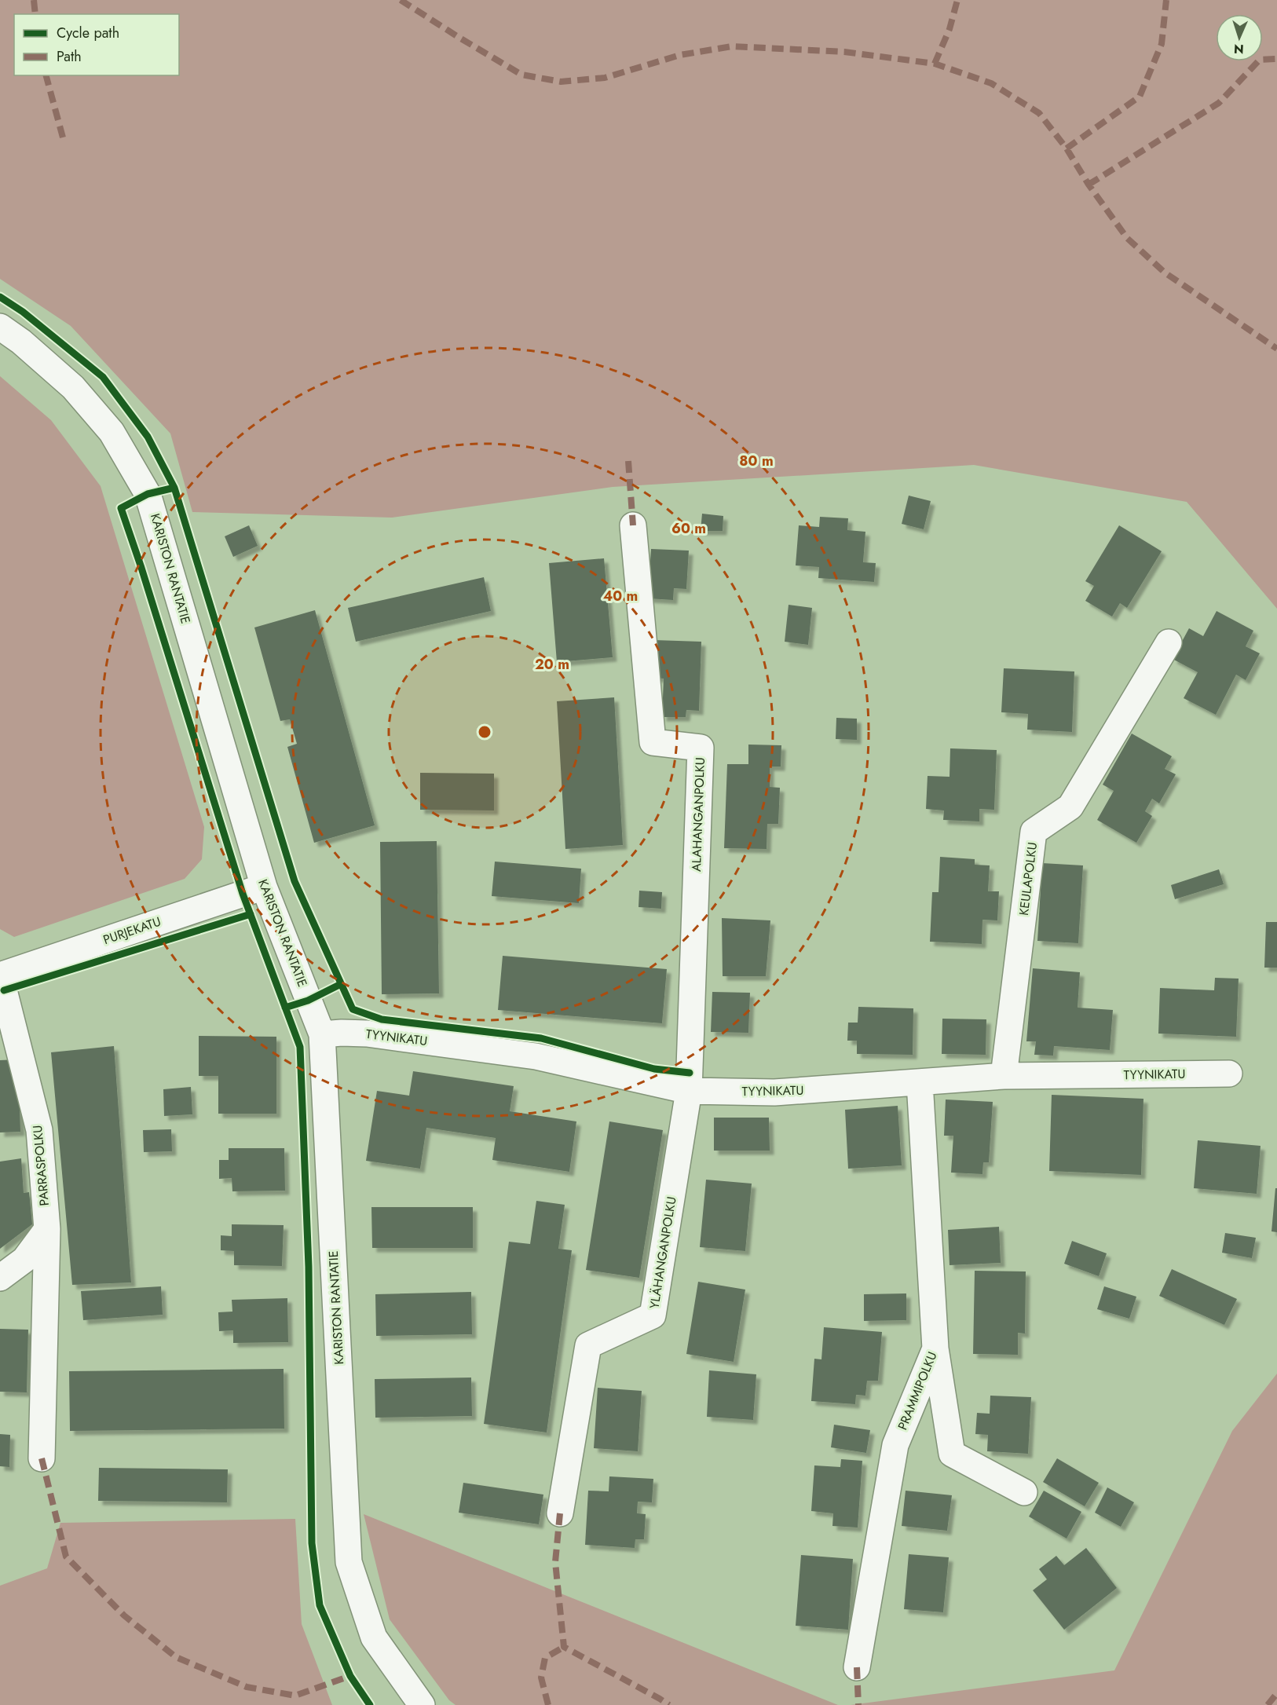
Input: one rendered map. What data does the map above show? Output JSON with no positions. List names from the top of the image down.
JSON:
{
  "streets": {
    "street": [
      "KARISTON RANTATIE",
      "ALAHANGANPOLKU",
      "KEULAPOLKU",
      "PURJEKATU",
      "TYYNIKATU",
      "PARRASPOLKU",
      "YLÄHANGANPOLKU",
      "PRAMMIPOLKU"
    ]
  },
  "crossings": [
    ["KARISTON RANTATIE", "PURJEKATU"],
    ["KARISTON RANTATIE", "TYYNIKATU"],
    ["ALAHANGANPOLKU", "TYYNIKATU"],
    ["ALAHANGANPOLKU", "YLÄHANGANPOLKU"],
    ["KEULAPOLKU", "TYYNIKATU"],
    ["TYYNIKATU", "YLÄHANGANPOLKU"],
    ["TYYNIKATU", "PRAMMIPOLKU"]
  ],
  "legend": ["Cycle path", "Path"],
  "north": "bottom",
  "rings": [
    "80 m",
    "60 m",
    "40 m",
    "20 m"
  ]
}
